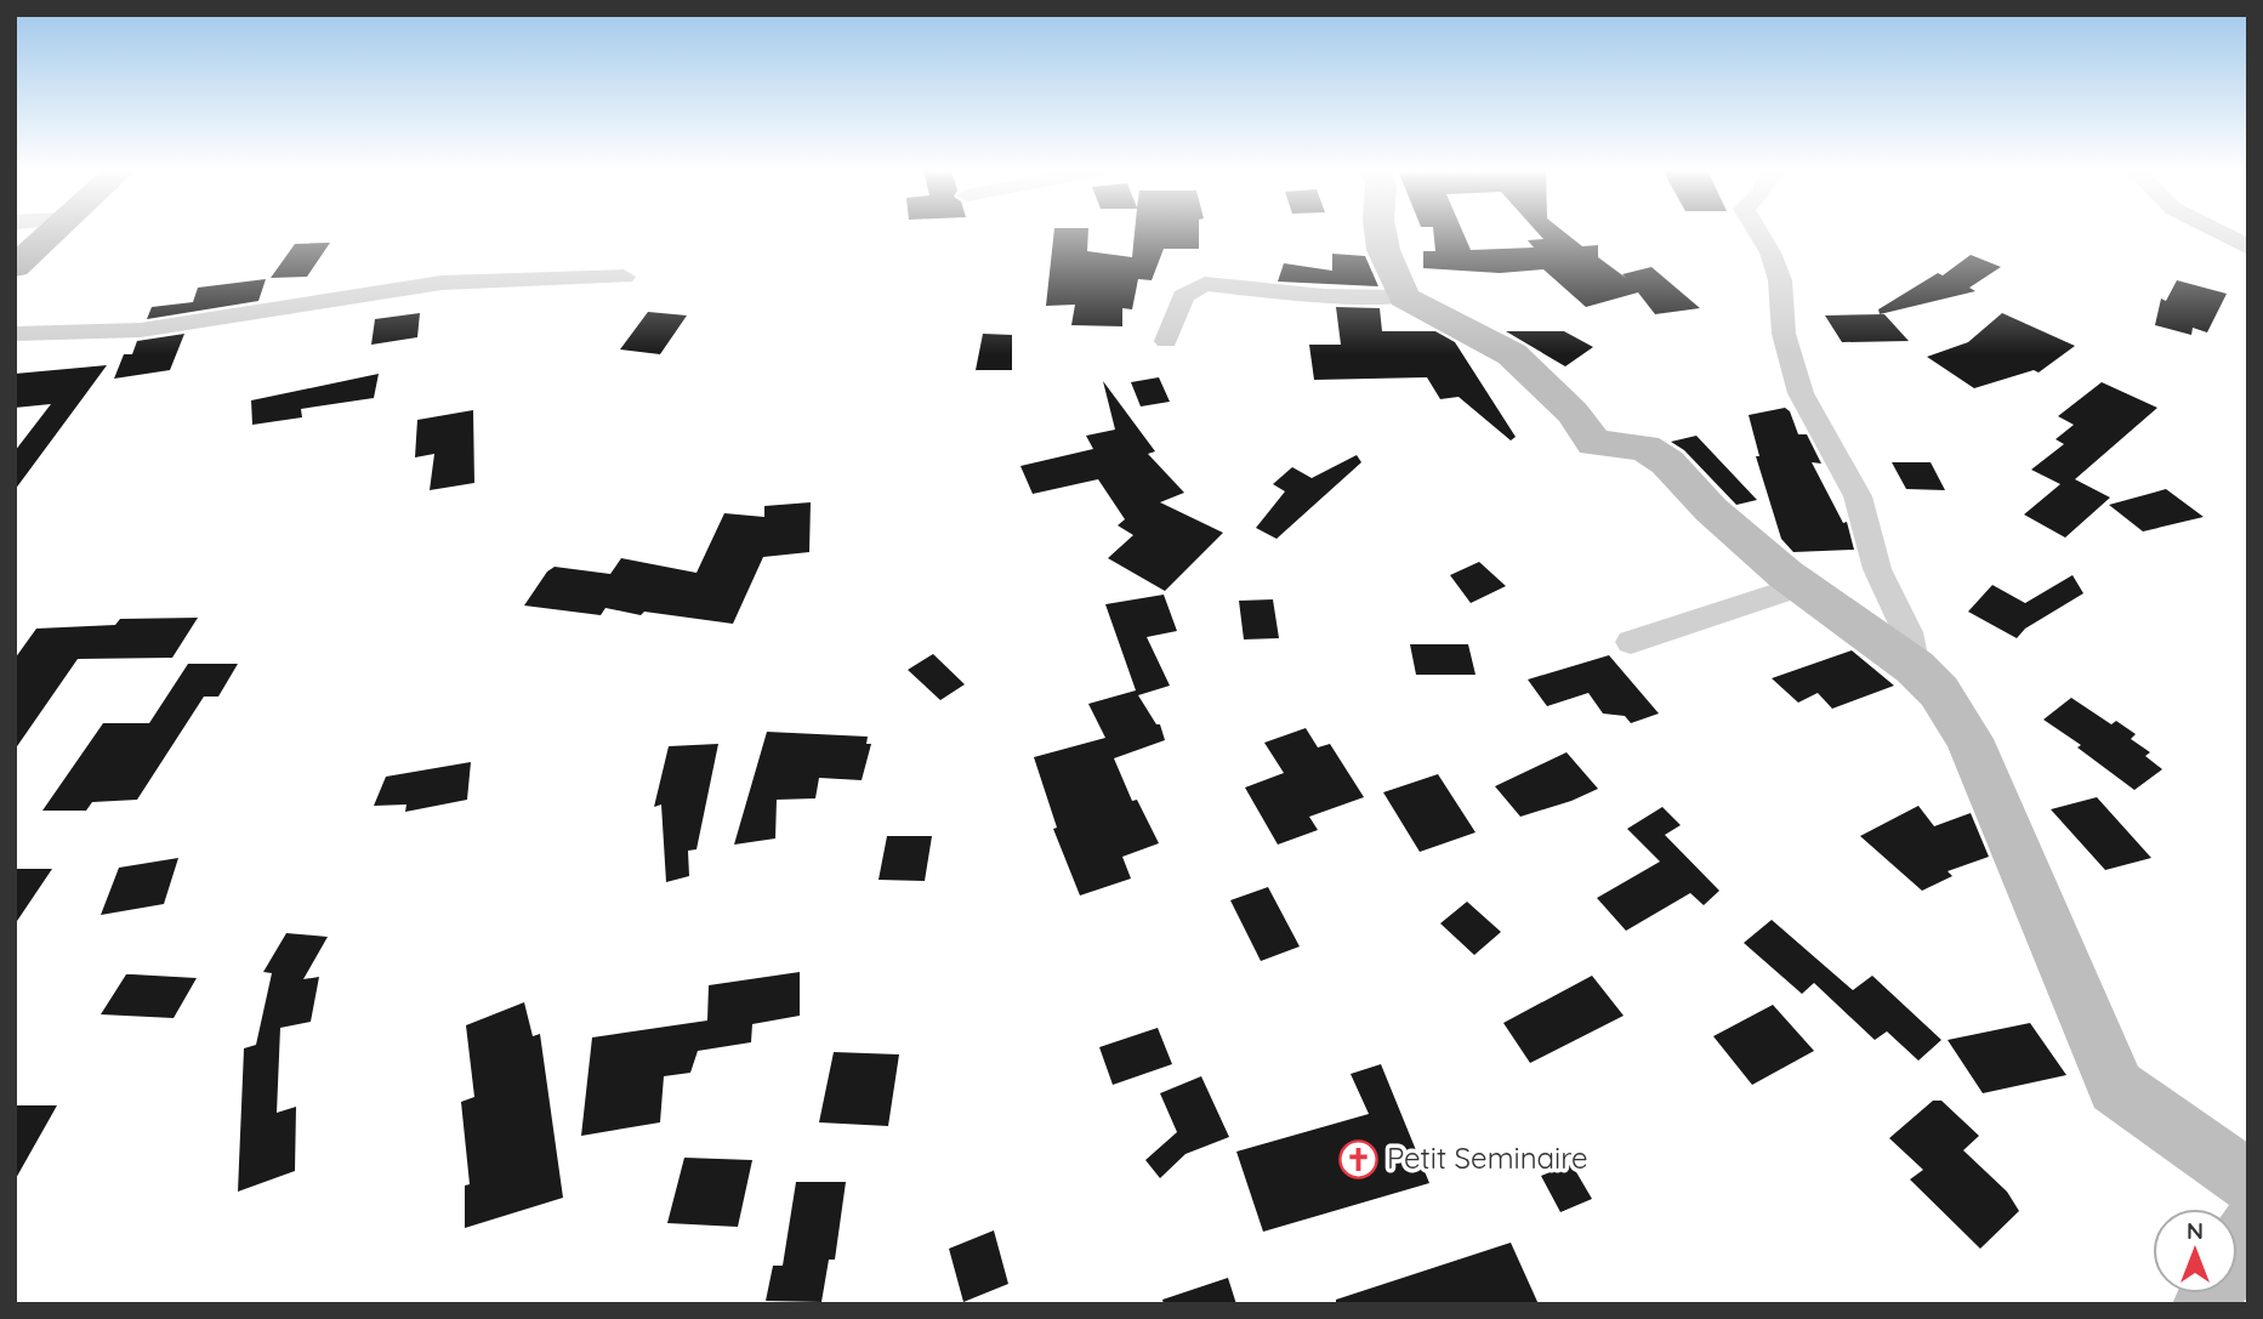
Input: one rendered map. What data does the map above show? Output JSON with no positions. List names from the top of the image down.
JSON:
{
  "places": {
    "church": ["Petit Seminaire"]
  },
  "north": "top"
}
